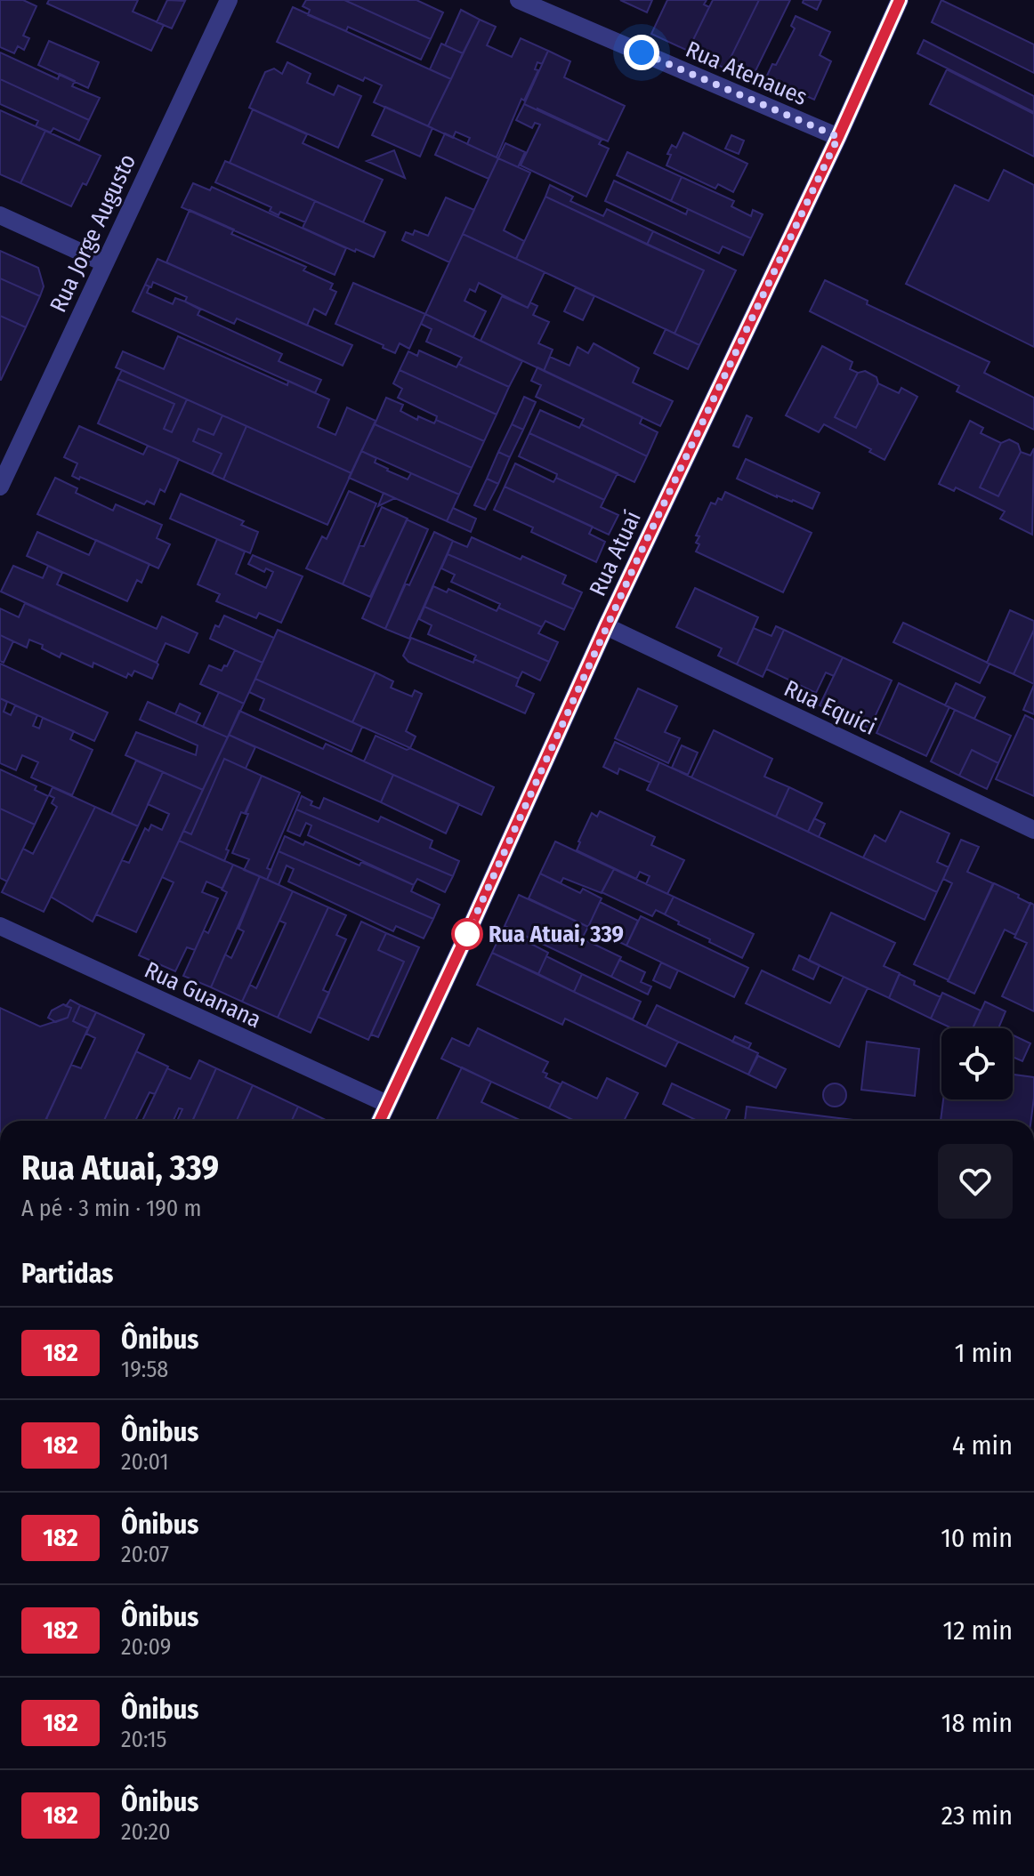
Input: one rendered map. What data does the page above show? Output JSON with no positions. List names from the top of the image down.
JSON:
{
  "streets": {
    "street": [
      "Rua Atenaues",
      "Rua Jorge Augusto",
      "Rua Atuaí",
      "Rua Equici",
      "Rua Guanana"
    ]
  },
  "crossings": [
    ["Rua Atenaues", "Rua Atuaí"],
    ["Rua Atuaí", "Rua Equici"],
    ["Rua Atuaí", "Rua Guanana"]
  ],
  "places": ["Rua Atuai, 339"],
  "lines": ["bus line 182"],
  "page": {
    "heading": [
      ["Rua Atuai, 339", "A pé · 3 min · 190 m"],
      "Partidas"
    ],
    "list": [
      {
        "mark": "182",
        "name": "Ônibus",
        "note": "19:58",
        "value": "1 min"
      },
      {
        "mark": "182",
        "name": "Ônibus",
        "note": "20:01",
        "value": "4 min"
      },
      {
        "mark": "182",
        "name": "Ônibus",
        "note": "20:07",
        "value": "10 min"
      },
      {
        "mark": "182",
        "name": "Ônibus",
        "note": "20:09",
        "value": "12 min"
      },
      {
        "mark": "182",
        "name": "Ônibus",
        "note": "20:15",
        "value": "18 min"
      },
      {
        "mark": "182",
        "name": "Ônibus",
        "note": "20:20",
        "value": "23 min"
      }
    ]
  }
}
